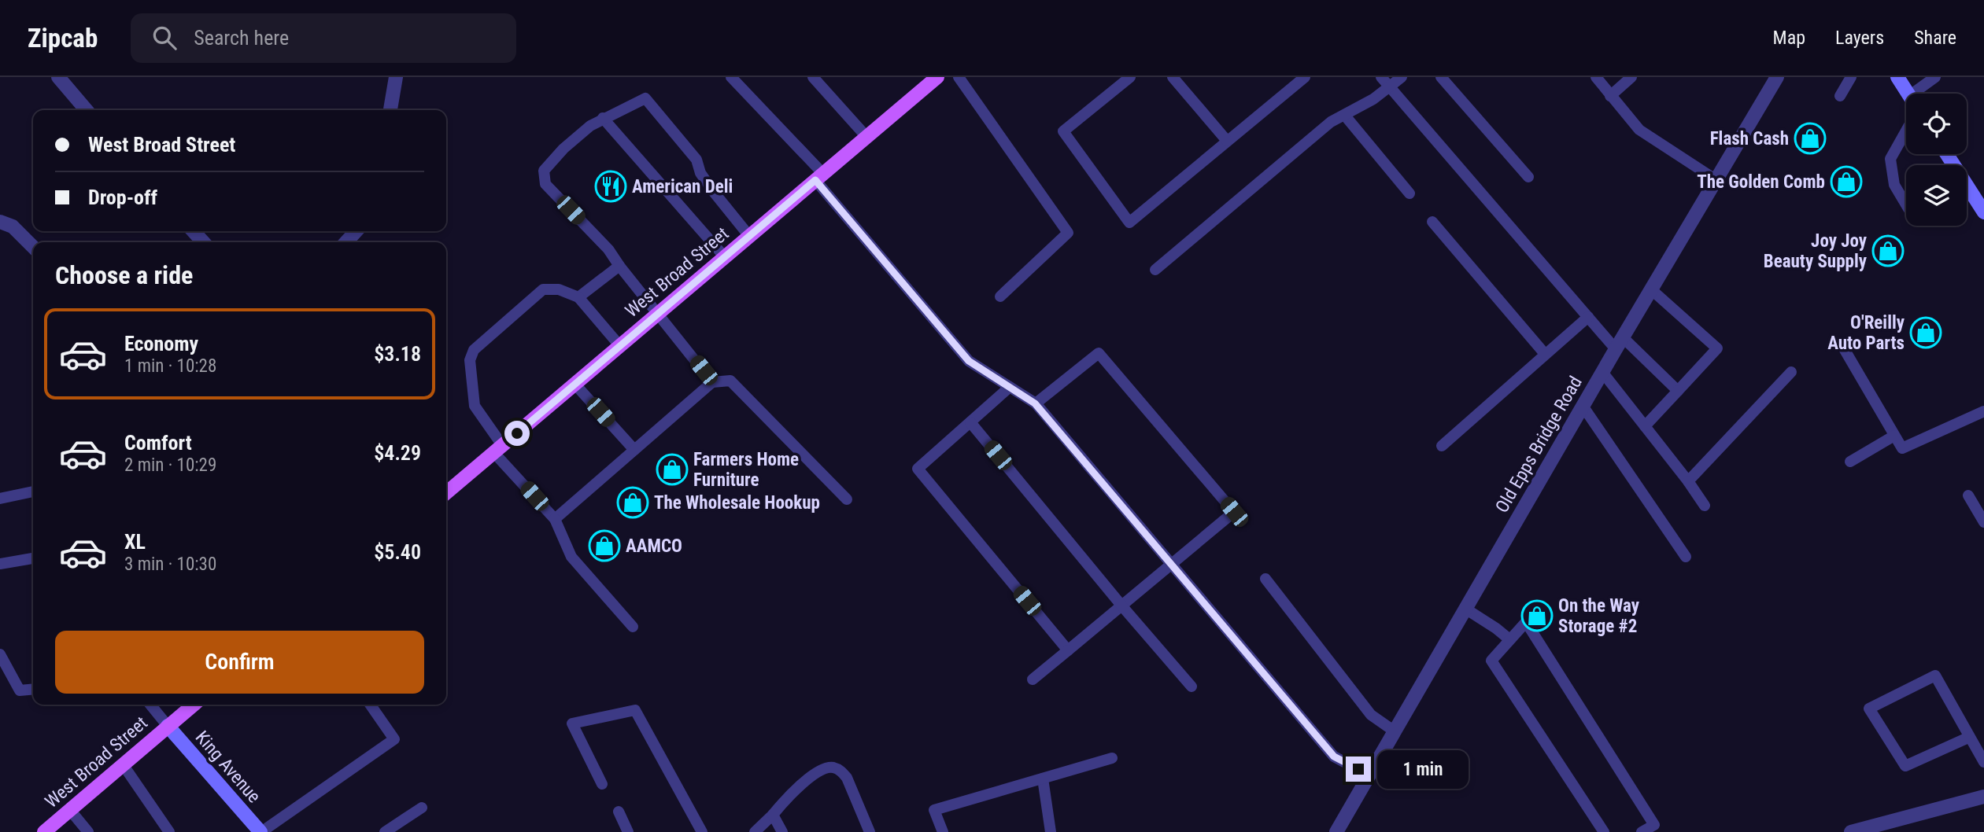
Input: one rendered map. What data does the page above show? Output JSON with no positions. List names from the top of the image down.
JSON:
{
  "streets": {
    "main road": ["West Broad Street"],
    "street": ["Old Epps Bridge Road", "King Avenue"]
  },
  "crossings": [
    ["West Broad Street", "King Avenue"]
  ],
  "places": {
    "shop": [
      "Flash Cash",
      "The Golden Comb",
      "Joy Joy Beauty Supply",
      "O'Reilly Auto Parts",
      "Farmers Home Furniture",
      "The Wholesale Hookup",
      "AAMCO",
      "On the Way Storage #2"
    ],
    "restaurant": ["American Deli"]
  },
  "page": {
    "header": "Zipcab",
    "search": "Search here",
    "nav": ["Map", "Layers", "Share"],
    "banner": ["West Broad Street", "Drop-off"],
    "heading": "Choose a ride",
    "list": [
      {
        "name": "Economy",
        "note": "1 min · 10:28",
        "value": "$3.18"
      },
      {
        "name": "Comfort",
        "note": "2 min · 10:29",
        "value": "$4.29"
      },
      {
        "name": "XL",
        "note": "3 min · 10:30",
        "value": "$5.40"
      }
    ],
    "buttons": "Confirm",
    "bubble": "1 min"
  }
}
